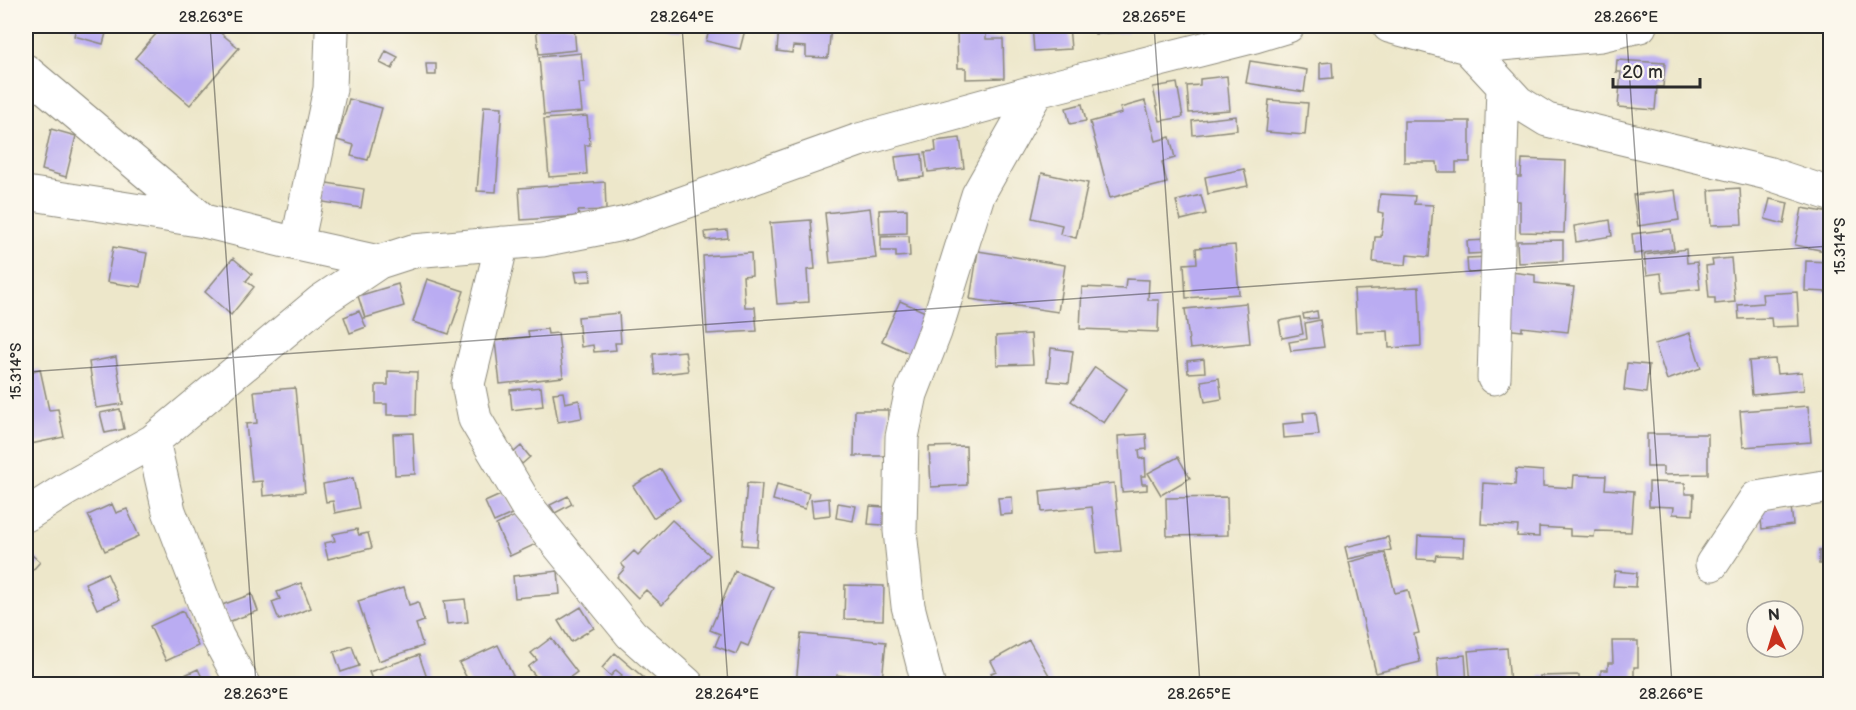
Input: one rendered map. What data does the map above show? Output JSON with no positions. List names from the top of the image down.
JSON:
{
  "scale_bar": "20 m",
  "north": "top",
  "coordinates": [
    "28.263°E",
    "28.264°E",
    "28.265°E",
    "28.266°E",
    "15.314°S"
  ]
}
